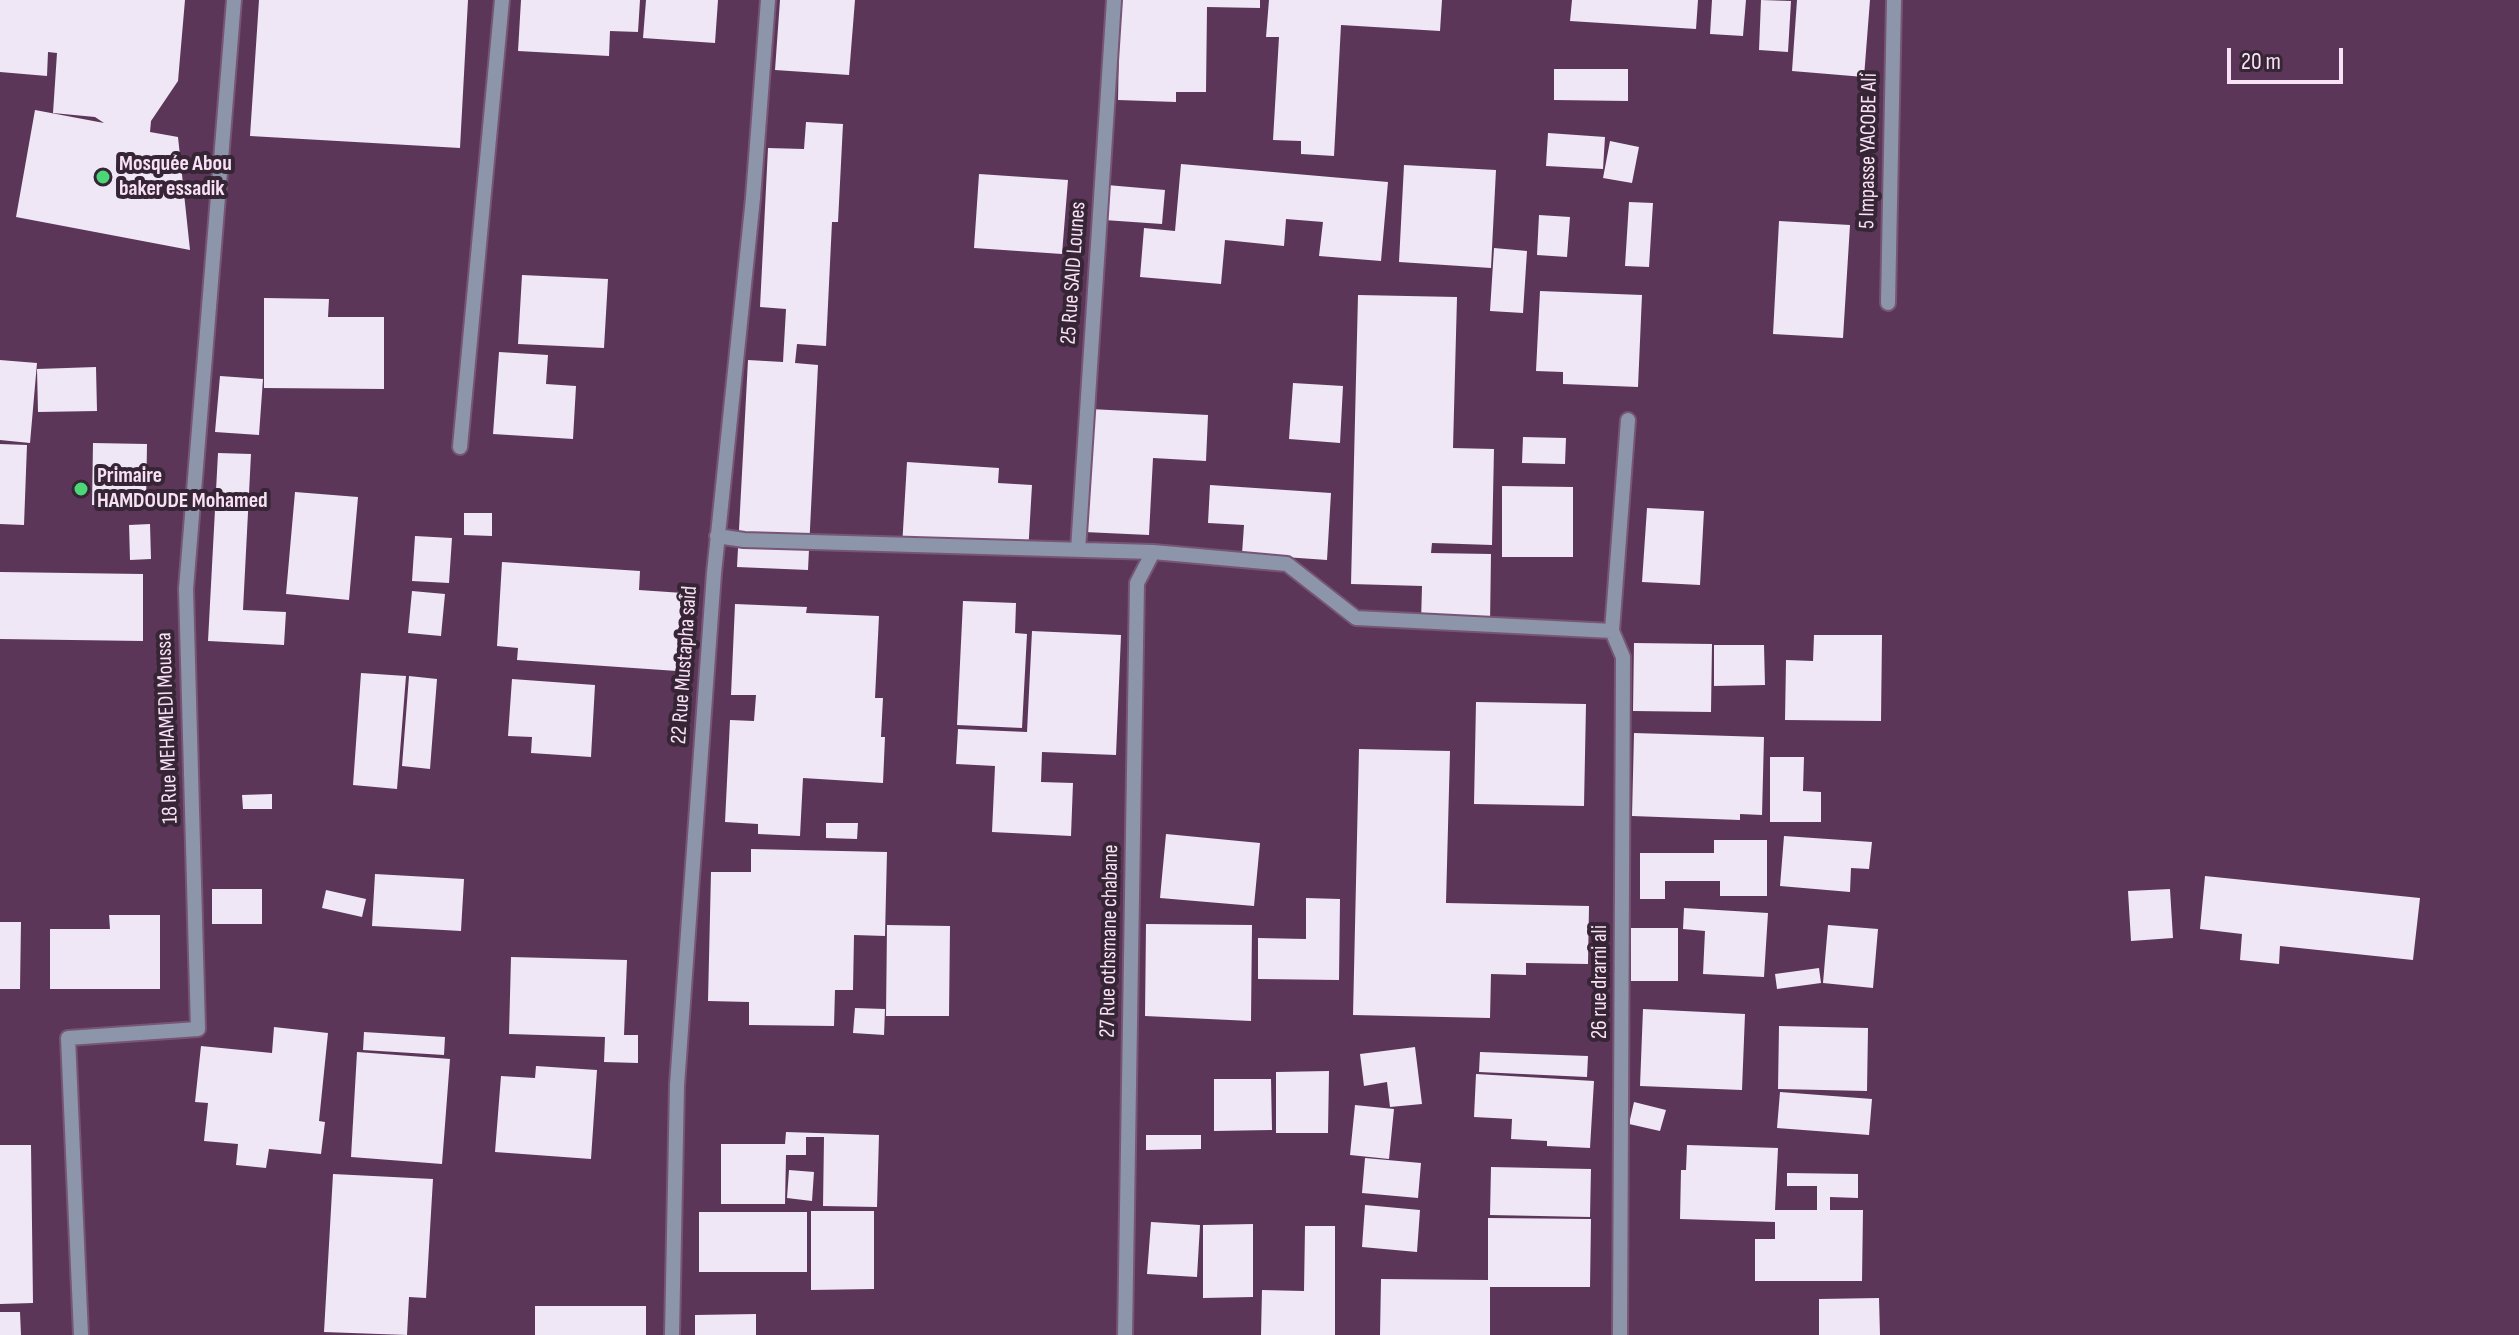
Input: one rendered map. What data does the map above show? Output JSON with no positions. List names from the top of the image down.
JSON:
{
  "streets": {
    "street": [
      "5 Impasse YACOBE Ali",
      "25 Rue SAID Lounes",
      "22 Rue Mustapha said",
      "18 Rue MEHAMEDI Moussa",
      "27 Rue othsmane chabane",
      "26 rue drarni ali"
    ]
  },
  "places": ["Mosquée Abou baker essadik", "Primaire HAMDOUDE Mohamed"],
  "scale_bar": "20 m"
}
